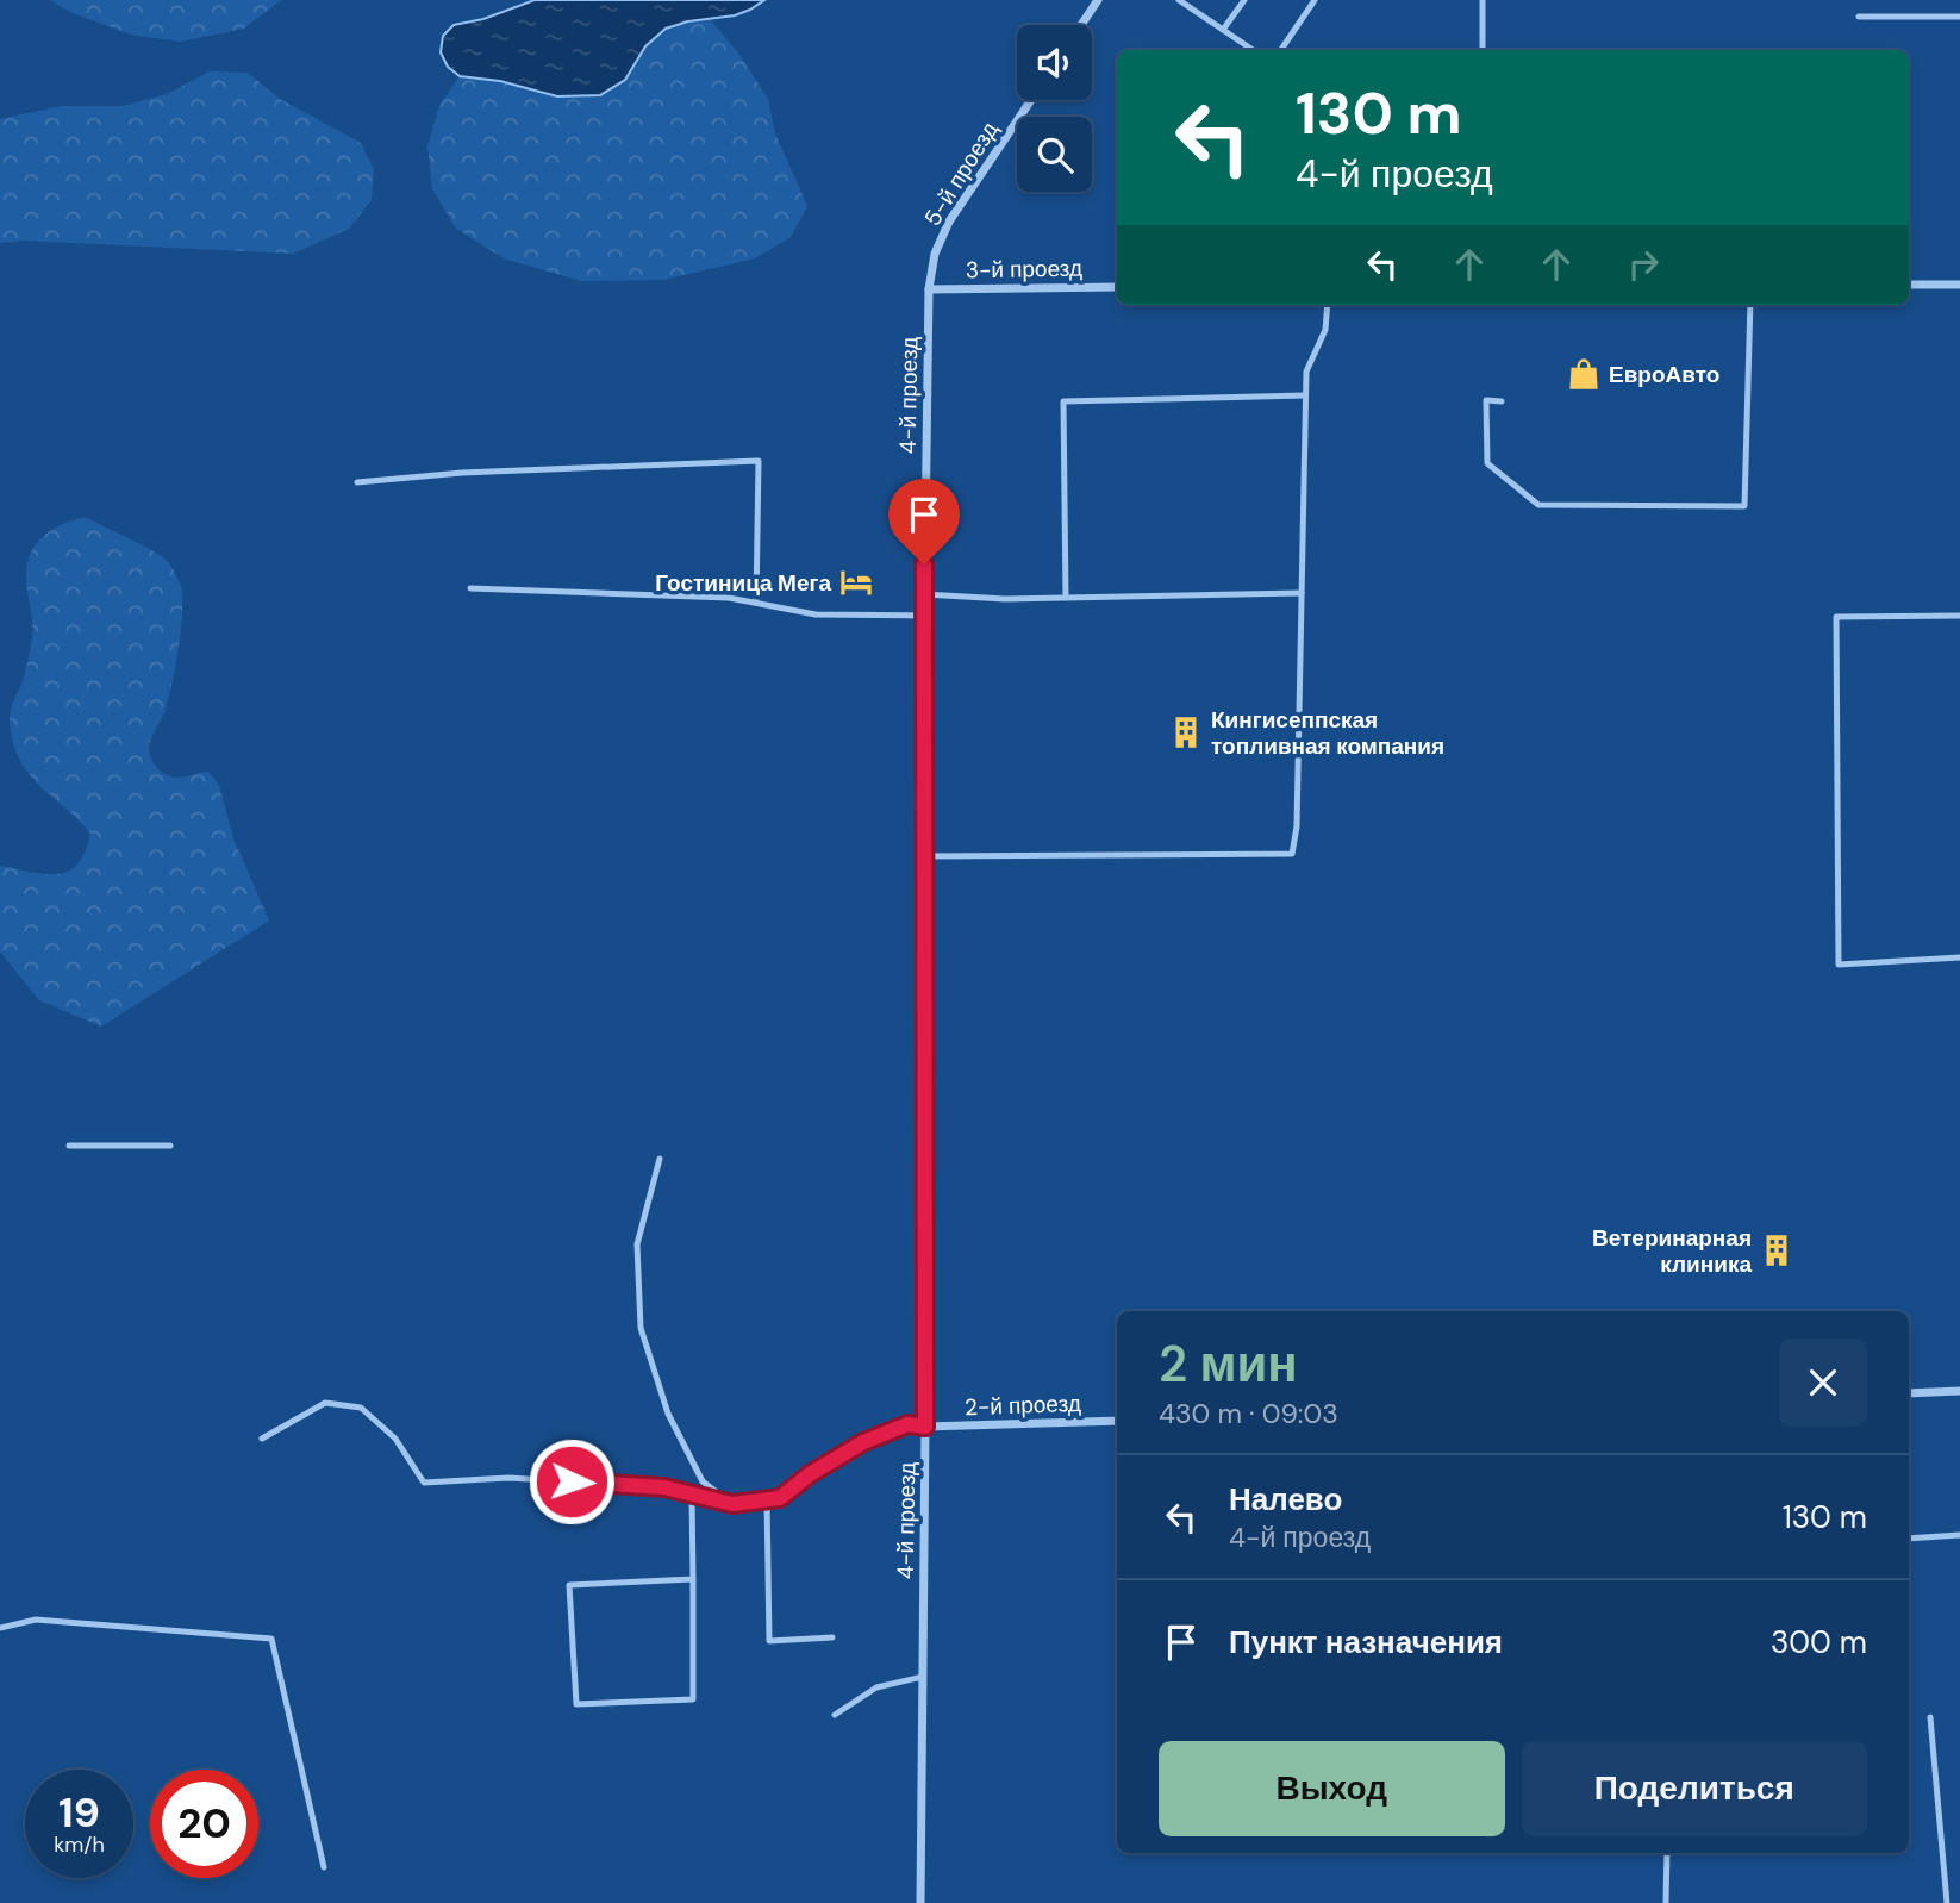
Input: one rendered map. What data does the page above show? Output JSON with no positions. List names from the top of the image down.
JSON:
{
  "streets": {
    "street": [
      "5-й проезд",
      "3-й проезд",
      "4-й проезд",
      "2-й проезд"
    ]
  },
  "crossings": [
    ["5-й проезд", "3-й проезд"],
    ["5-й проезд", "4-й проезд"],
    ["3-й проезд", "4-й проезд"],
    ["4-й проезд", "2-й проезд"]
  ],
  "places": {
    "shop": ["ЕвроАвто"],
    "hotel": ["Гостиница Мега"],
    "building": ["Кингисеппская топливная компания", "Ветеринарная клиника"]
  },
  "page": {
    "turn": ["130 m", "4-й проезд"],
    "heading": ["2 мин", "430 m · 09:03"],
    "list": [
      {
        "name": "Налево",
        "note": "4-й проезд",
        "value": "130 m"
      },
      {
        "name": "Пункт назначения",
        "value": "300 m"
      }
    ],
    "buttons": ["Выход", "Поделиться"],
    "speed": "19 km/h",
    "limit": "20"
  }
}
